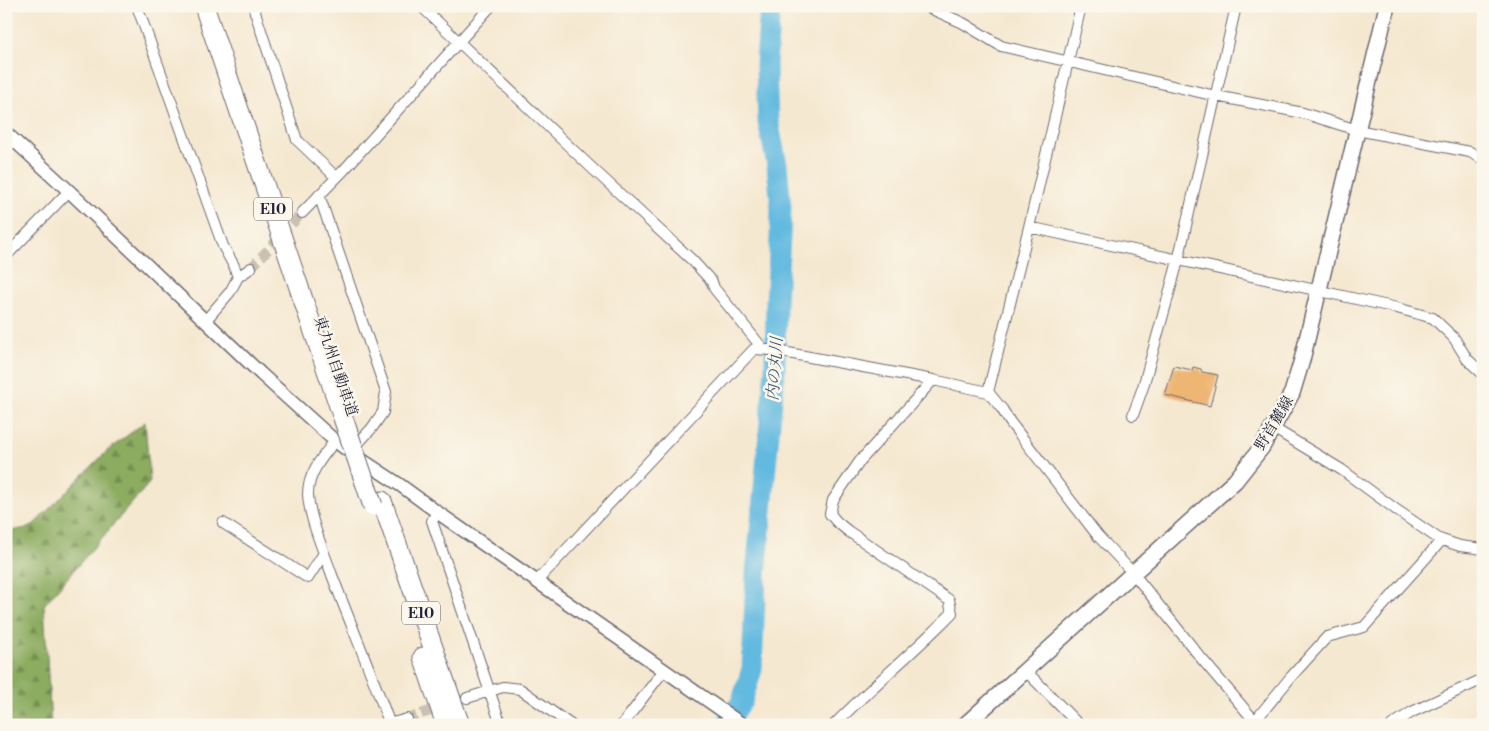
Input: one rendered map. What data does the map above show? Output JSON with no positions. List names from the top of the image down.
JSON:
{
  "streets": {
    "highway": ["E10", "東九州自動車道"],
    "main road": ["野首麓線"]
  },
  "water": ["内の丸川"]
}
